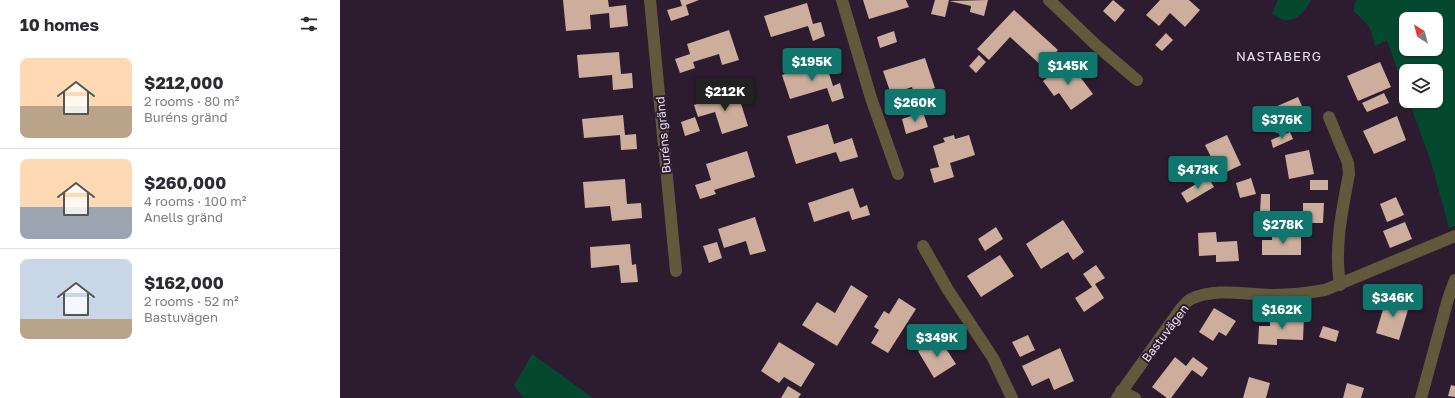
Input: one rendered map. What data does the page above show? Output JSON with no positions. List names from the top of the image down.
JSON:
{
  "streets": {
    "street": ["Buréns gränd", "Bastuvägen"]
  },
  "districts": ["NASTABERG"],
  "north": "top left",
  "page": {
    "heading": "10 homes",
    "list": [
      {
        "name": "$212,000",
        "note": "2 rooms · 80 m² · Buréns gränd"
      },
      {
        "name": "$260,000",
        "note": "4 rooms · 100 m² · Anells gränd"
      },
      {
        "name": "$162,000",
        "note": "2 rooms · 52 m² · Bastuvägen"
      }
    ],
    "price": [
      "$195K",
      "$145K",
      "$212K",
      "$260K",
      "$376K",
      "$473K",
      "$278K",
      "$346K",
      "$162K",
      "$349K"
    ]
  }
}
